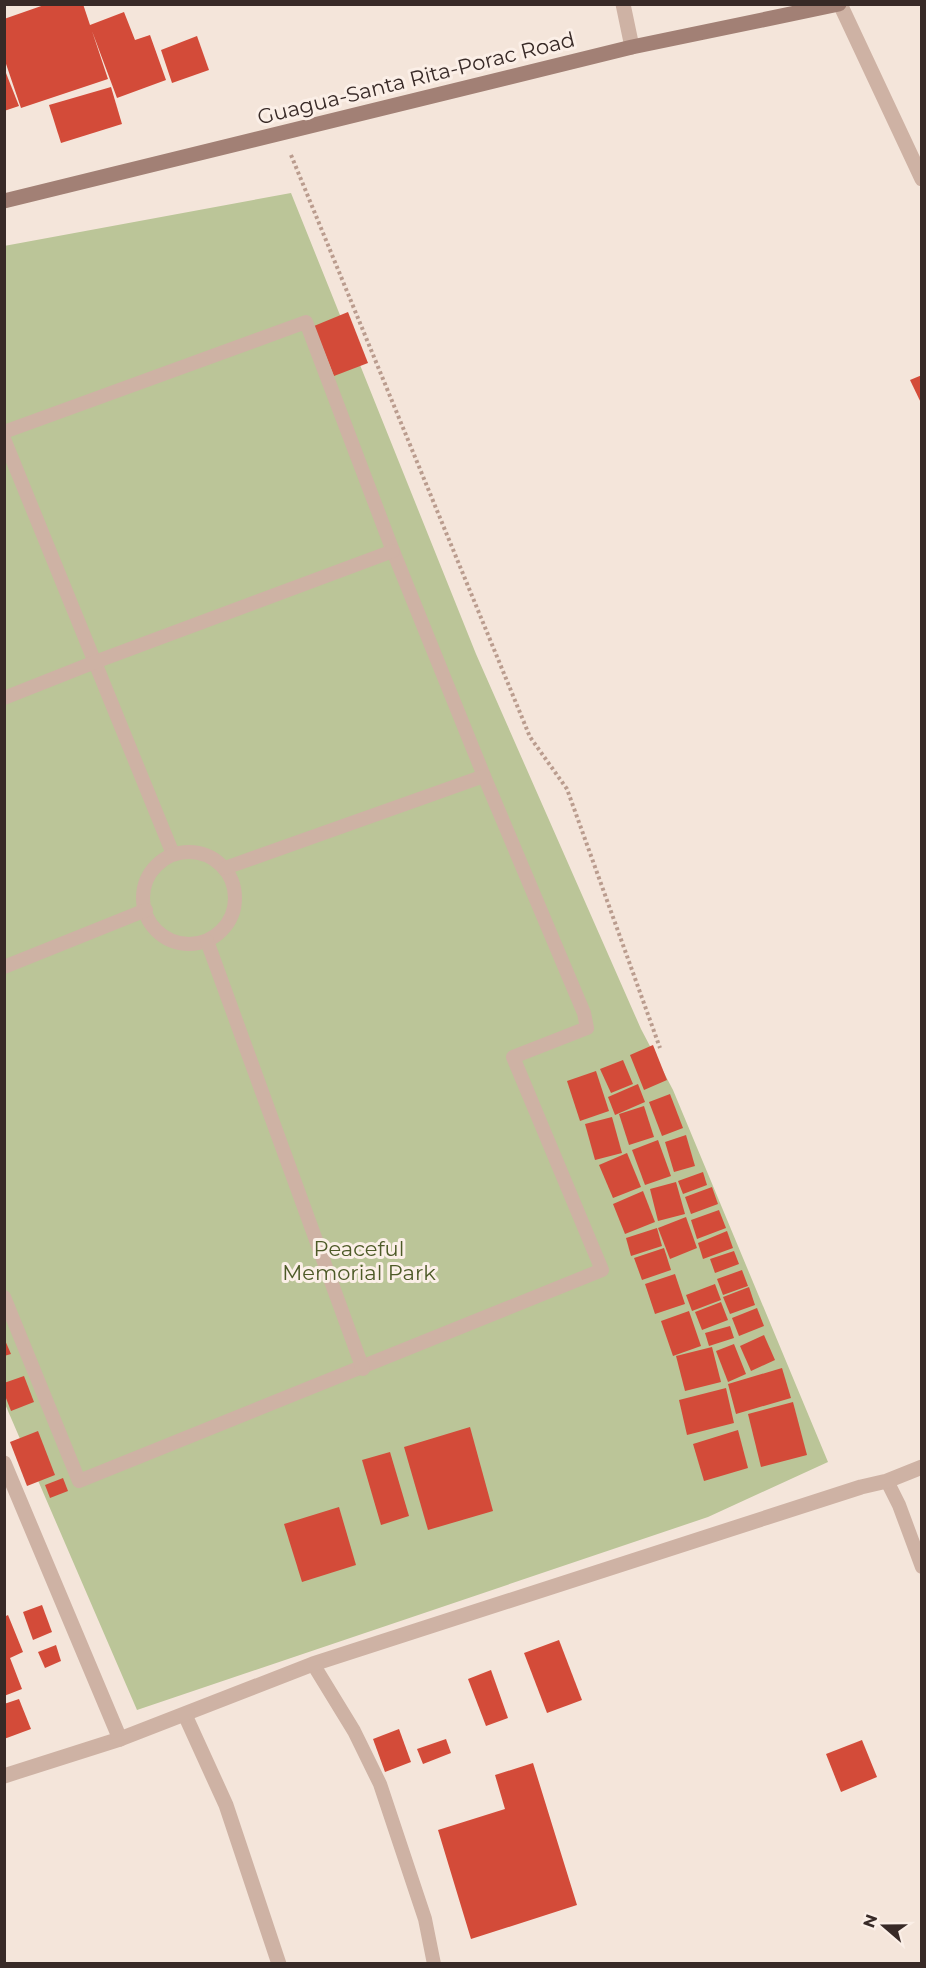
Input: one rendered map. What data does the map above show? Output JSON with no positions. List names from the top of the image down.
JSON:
{
  "streets": {
    "main road": ["Guagua-Santa Rita-Porac Road"]
  },
  "parks": ["Peaceful Memorial Park"],
  "north": "left"
}
